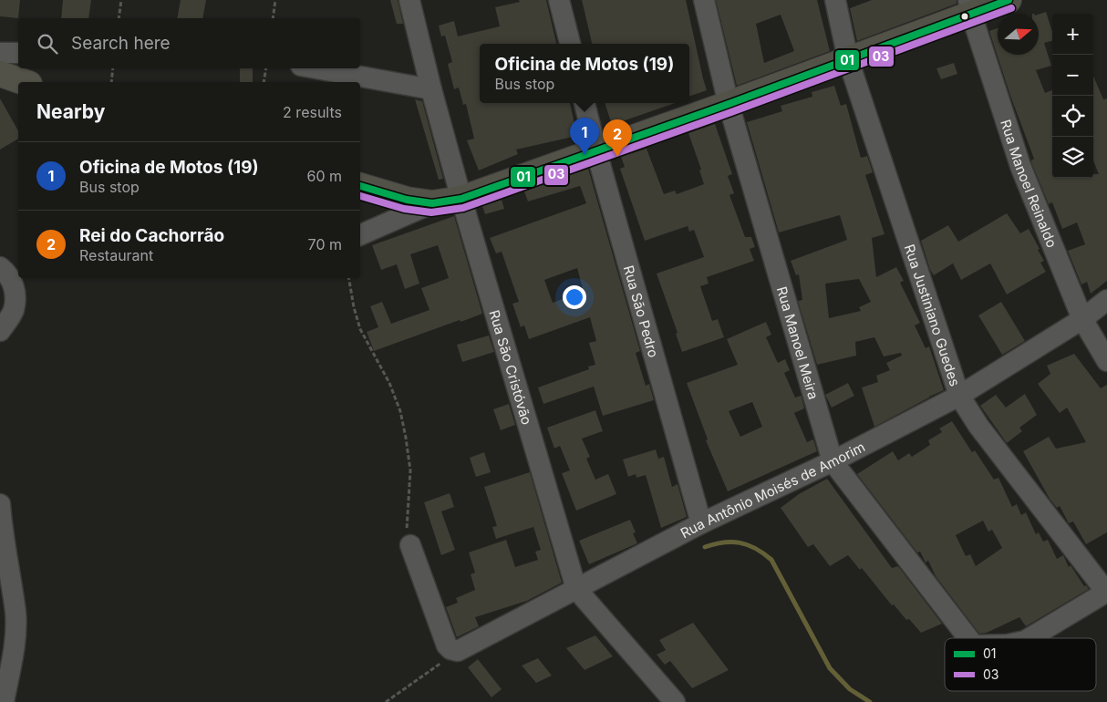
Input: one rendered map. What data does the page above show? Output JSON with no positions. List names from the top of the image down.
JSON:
{
  "streets": {
    "street": [
      "Rua Manoel Reinaldo",
      "Rua São Pedro",
      "Rua Justiniano Guedes",
      "Rua Manoel Meira",
      "Rua São Cristóvão",
      "Rua Antônio Moisés de Amorim"
    ]
  },
  "crossings": [
    ["Rua Manoel Reinaldo", "Rua Antônio Moisés de Amorim"],
    ["Rua São Pedro", "Rua Antônio Moisés de Amorim"],
    ["Rua Justiniano Guedes", "Rua Manoel Meira"],
    ["Rua Justiniano Guedes", "Rua Antônio Moisés de Amorim"],
    ["Rua Manoel Meira", "Rua Antônio Moisés de Amorim"],
    ["Rua São Cristóvão", "Rua Antônio Moisés de Amorim"]
  ],
  "lines": ["transit line 01", "transit line 03"],
  "legend": ["01", "03"],
  "north": "right",
  "page": {
    "map_buttons": ["+", "−"],
    "search": "Search here",
    "popup": ["Oficina de Motos (19)", "Bus stop"],
    "heading": ["Nearby", "2 results"],
    "pins": ["1", "2"],
    "list": [
      {
        "mark": "1",
        "name": "Oficina de Motos (19)",
        "note": "Bus stop",
        "value": "60 m"
      },
      {
        "mark": "2",
        "name": "Rei do Cachorrão",
        "note": "Restaurant",
        "value": "70 m"
      }
    ]
  }
}
